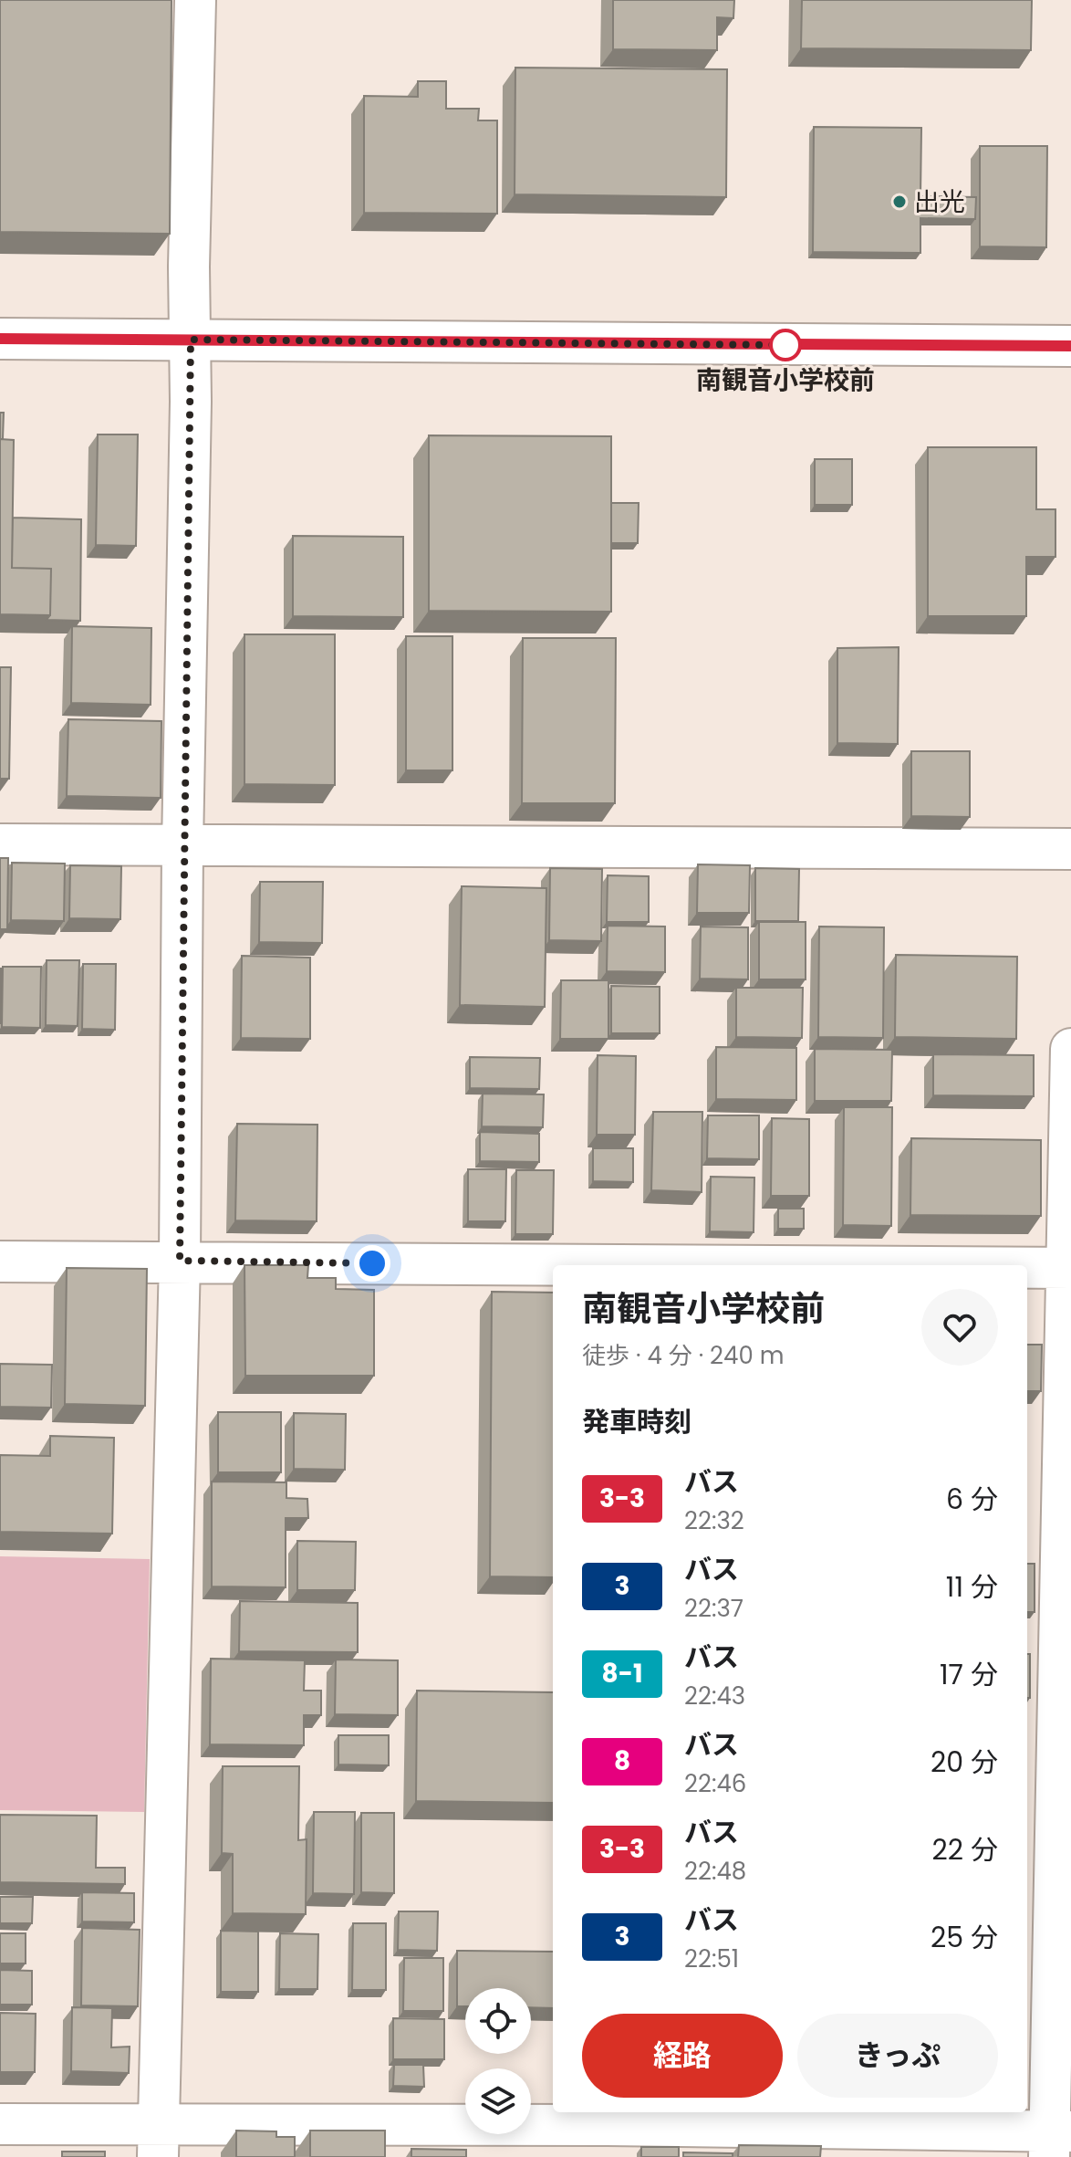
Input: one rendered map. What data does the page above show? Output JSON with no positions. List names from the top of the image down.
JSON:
{
  "places": ["出光", "南観音小学校前"],
  "lines": ["bus line 3-3"],
  "page": {
    "heading": [
      ["南観音小学校前", "徒歩 · 4 分 · 240 m"],
      "発車時刻"
    ],
    "list": [
      {
        "mark": "3-3",
        "name": "バス",
        "note": "22:32",
        "value": "6 分"
      },
      {
        "mark": "3",
        "name": "バス",
        "note": "22:37",
        "value": "11 分"
      },
      {
        "mark": "8-1",
        "name": "バス",
        "note": "22:43",
        "value": "17 分"
      },
      {
        "mark": "8",
        "name": "バス",
        "note": "22:46",
        "value": "20 分"
      },
      {
        "mark": "3-3",
        "name": "バス",
        "note": "22:48",
        "value": "22 分"
      },
      {
        "mark": "3",
        "name": "バス",
        "note": "22:51",
        "value": "25 分"
      }
    ],
    "buttons": ["経路", "きっぷ"]
  }
}
